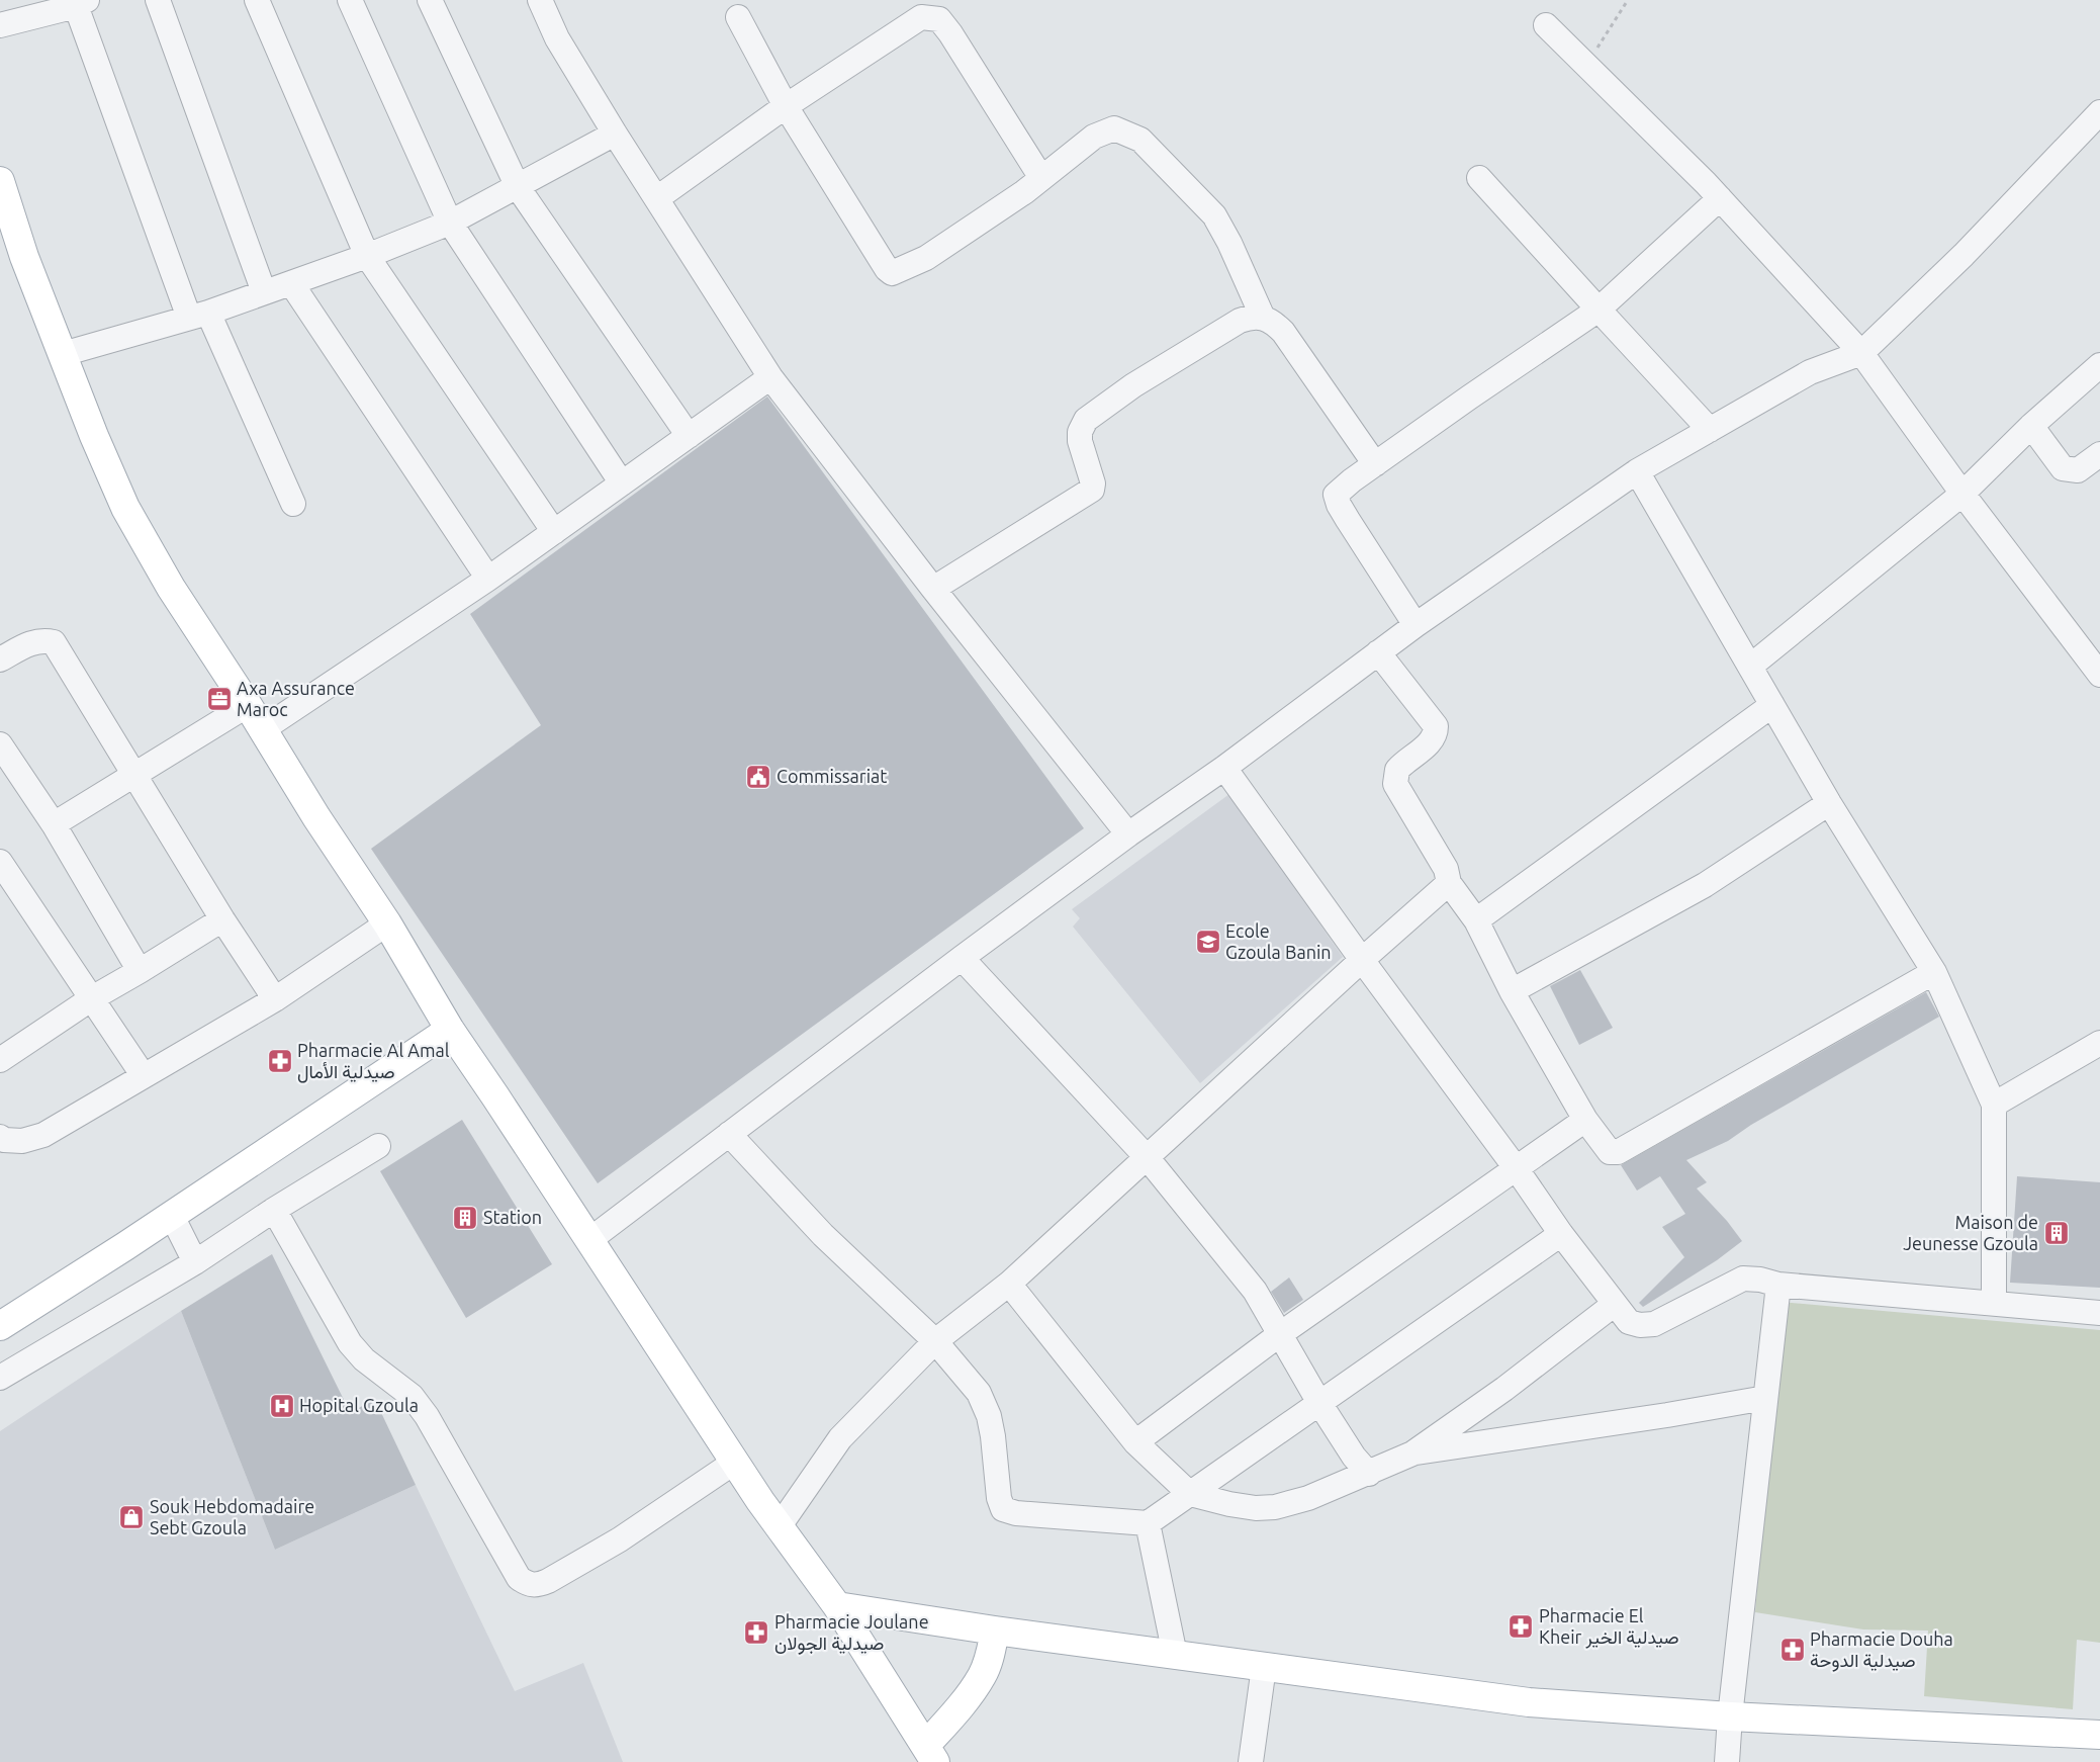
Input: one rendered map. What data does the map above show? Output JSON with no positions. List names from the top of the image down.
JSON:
{
  "places": {
    "office": ["Axa Assurance Maroc"],
    "public building": ["Commissariat"],
    "school or university": ["Ecole Gzoula Banin"],
    "pharmacy": [
      "Pharmacie Al Amal صيدلية الأمال",
      "Pharmacie El Kheir صيدلية الخير",
      "Pharmacie Joulane صيدلية الجولان",
      "Pharmacie Douha صيدلية الدوحة"
    ],
    "building": ["Station", "Maison de Jeunesse Gzoula"],
    "hospital": ["Hopital Gzoula"],
    "shop": ["Souk Hebdomadaire Sebt Gzoula"]
  }
}
